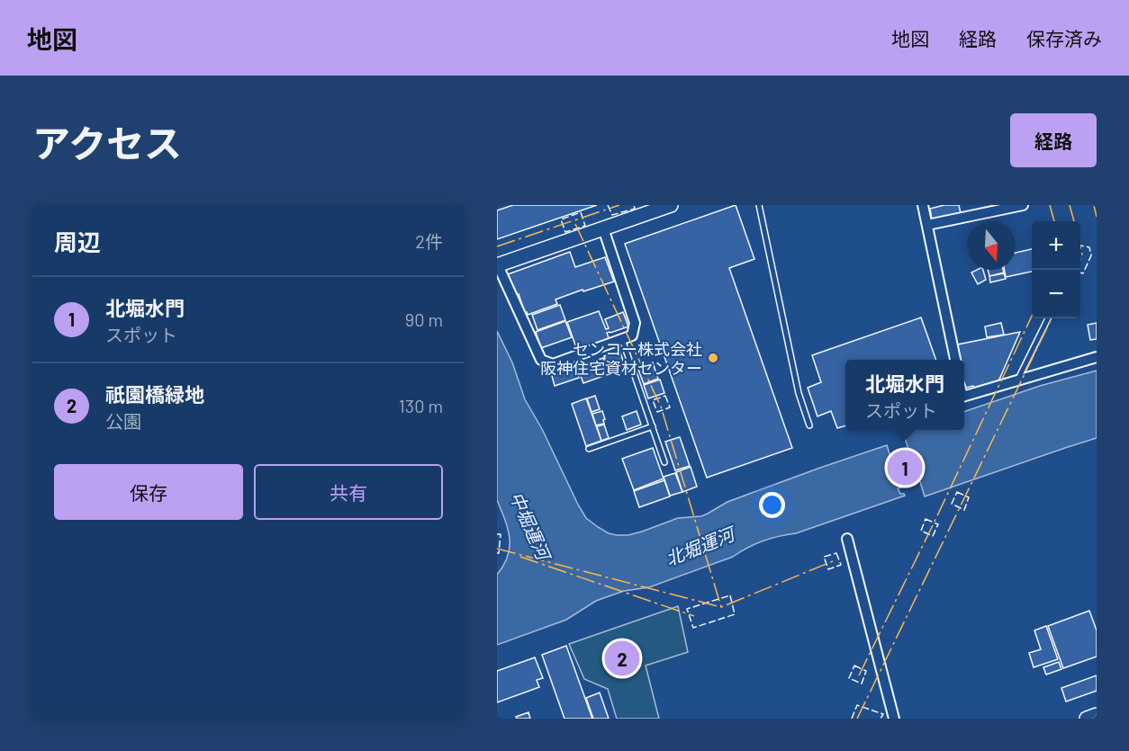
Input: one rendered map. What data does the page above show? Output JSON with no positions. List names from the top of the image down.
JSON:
{
  "water": ["中堀運河", "北堀運河"],
  "places": ["センコー株式会社 阪神住宅資材センター"],
  "north": "bottom",
  "page": {
    "header": "地図",
    "nav": ["地図", "経路", "保存済み"],
    "title": "アクセス",
    "buttons": [
      "経路",
      ["保存", "共有"]
    ],
    "heading": ["周辺", "2件"],
    "map_buttons": ["+", "−"],
    "list": [
      {
        "mark": "1",
        "name": "北堀水門",
        "note": "スポット",
        "value": "90 m"
      },
      {
        "mark": "2",
        "name": "祇園橋緑地",
        "note": "公園",
        "value": "130 m"
      }
    ],
    "popup": ["北堀水門", "スポット"],
    "pins": ["1", "2"]
  }
}
